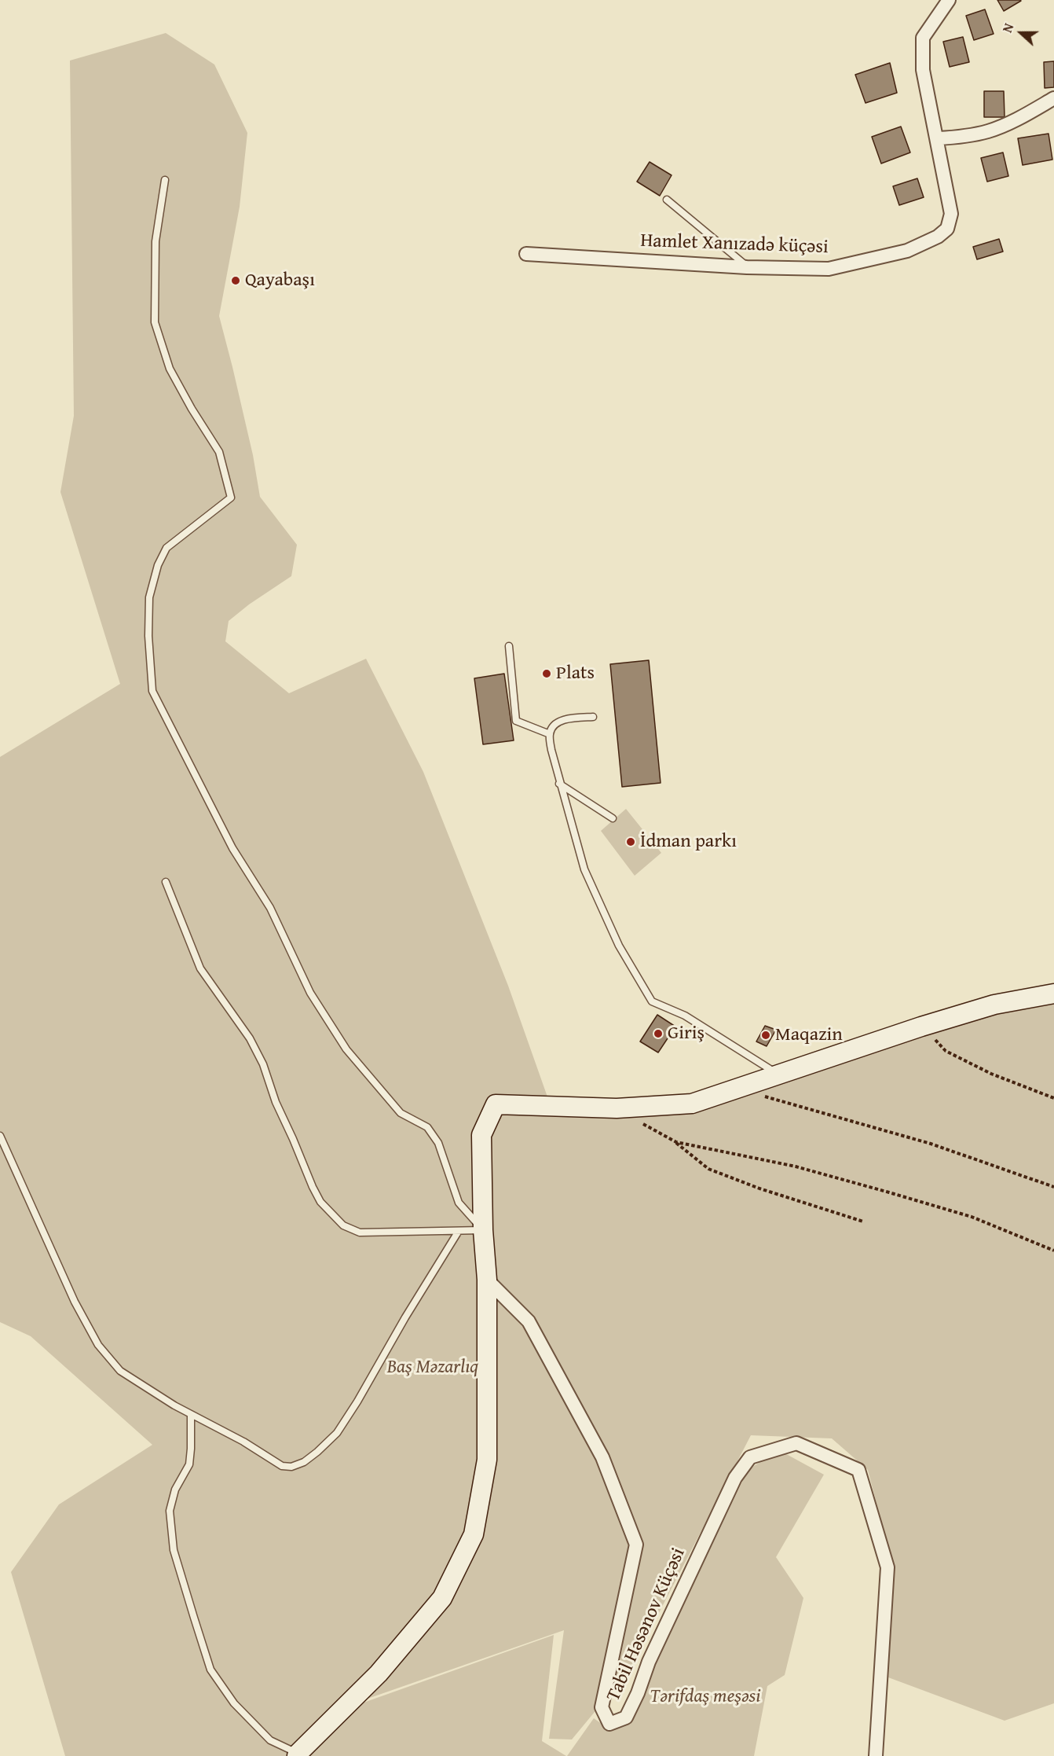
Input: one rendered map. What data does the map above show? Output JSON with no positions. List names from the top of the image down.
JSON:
{
  "streets": {
    "street": ["Hamlet Xanızadə küçəsi", "Tabil Həsənov Küçəsi"]
  },
  "parks": ["Baş Məzarlıq", "Tərifdaş meşəsi"],
  "places": [
    "Qayabaşı",
    "Plats",
    "İdman parkı",
    "Giriş",
    "Maqazin"
  ],
  "north": "left"
}
